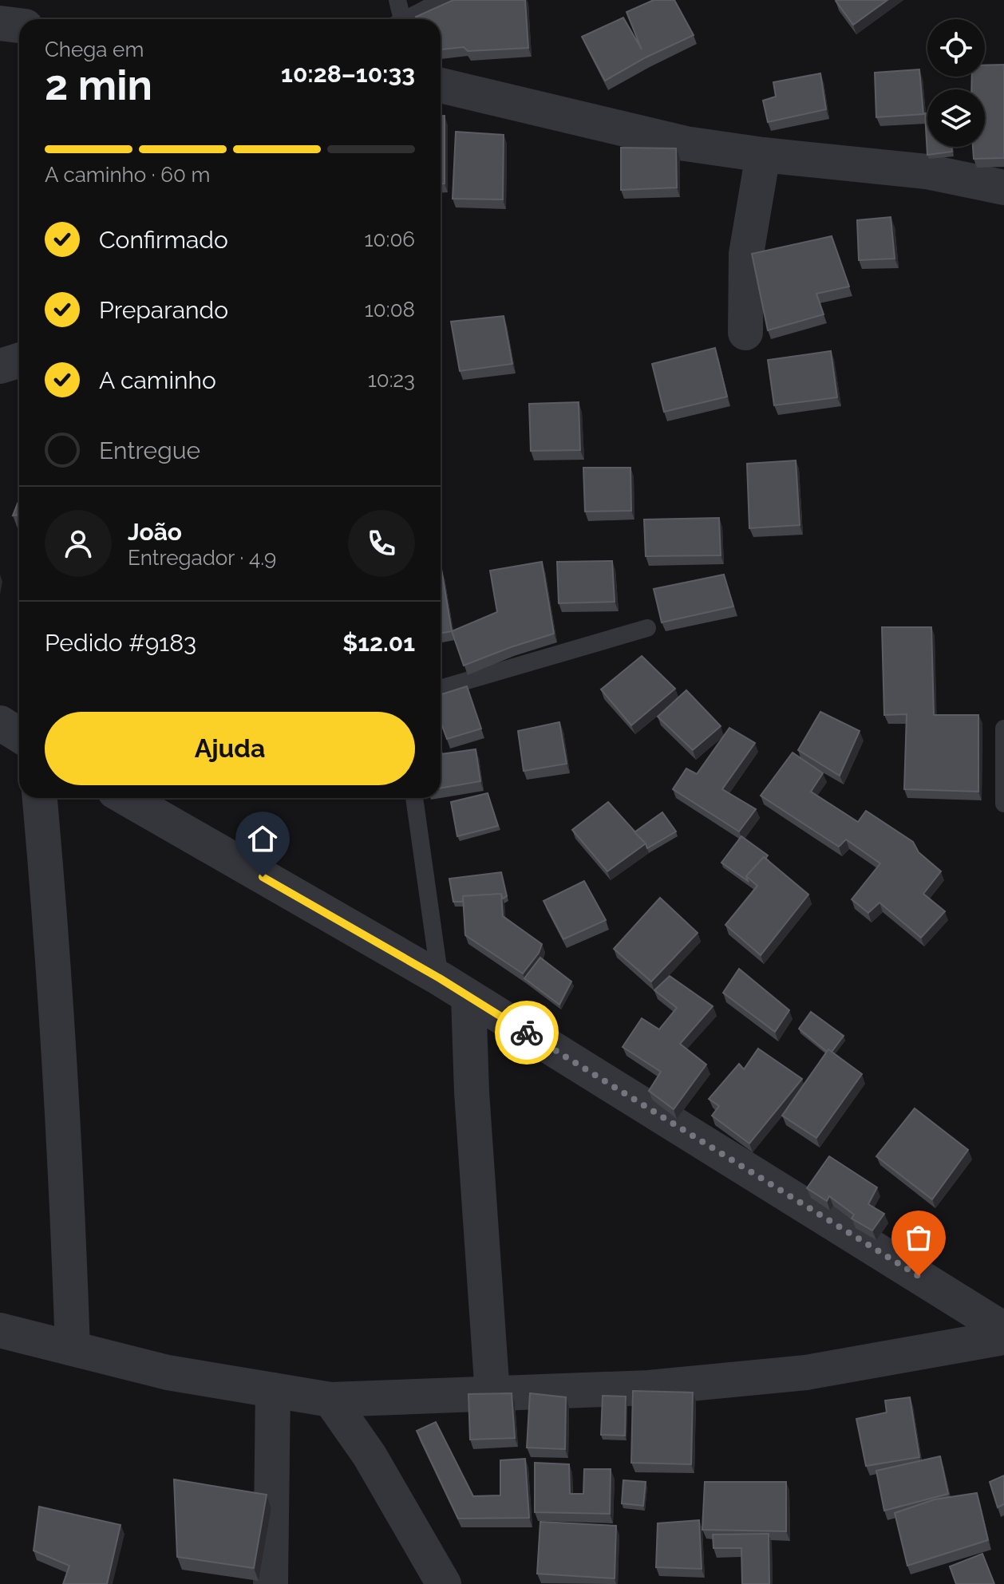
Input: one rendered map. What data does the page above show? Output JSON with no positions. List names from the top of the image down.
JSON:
{
  "page": {
    "heading": ["2 min", "Chega em", "10:28–10:33"],
    "panel": [
      "João",
      "Entregador · 4.9",
      "Pedido #9183",
      "$12.01"
    ],
    "bar": "A caminho · 60 m",
    "list": [
      ["Confirmado", "10:06"],
      ["Preparando", "10:08"],
      ["A caminho", "10:23"],
      "Entregue"
    ],
    "buttons": "Ajuda"
  }
}
